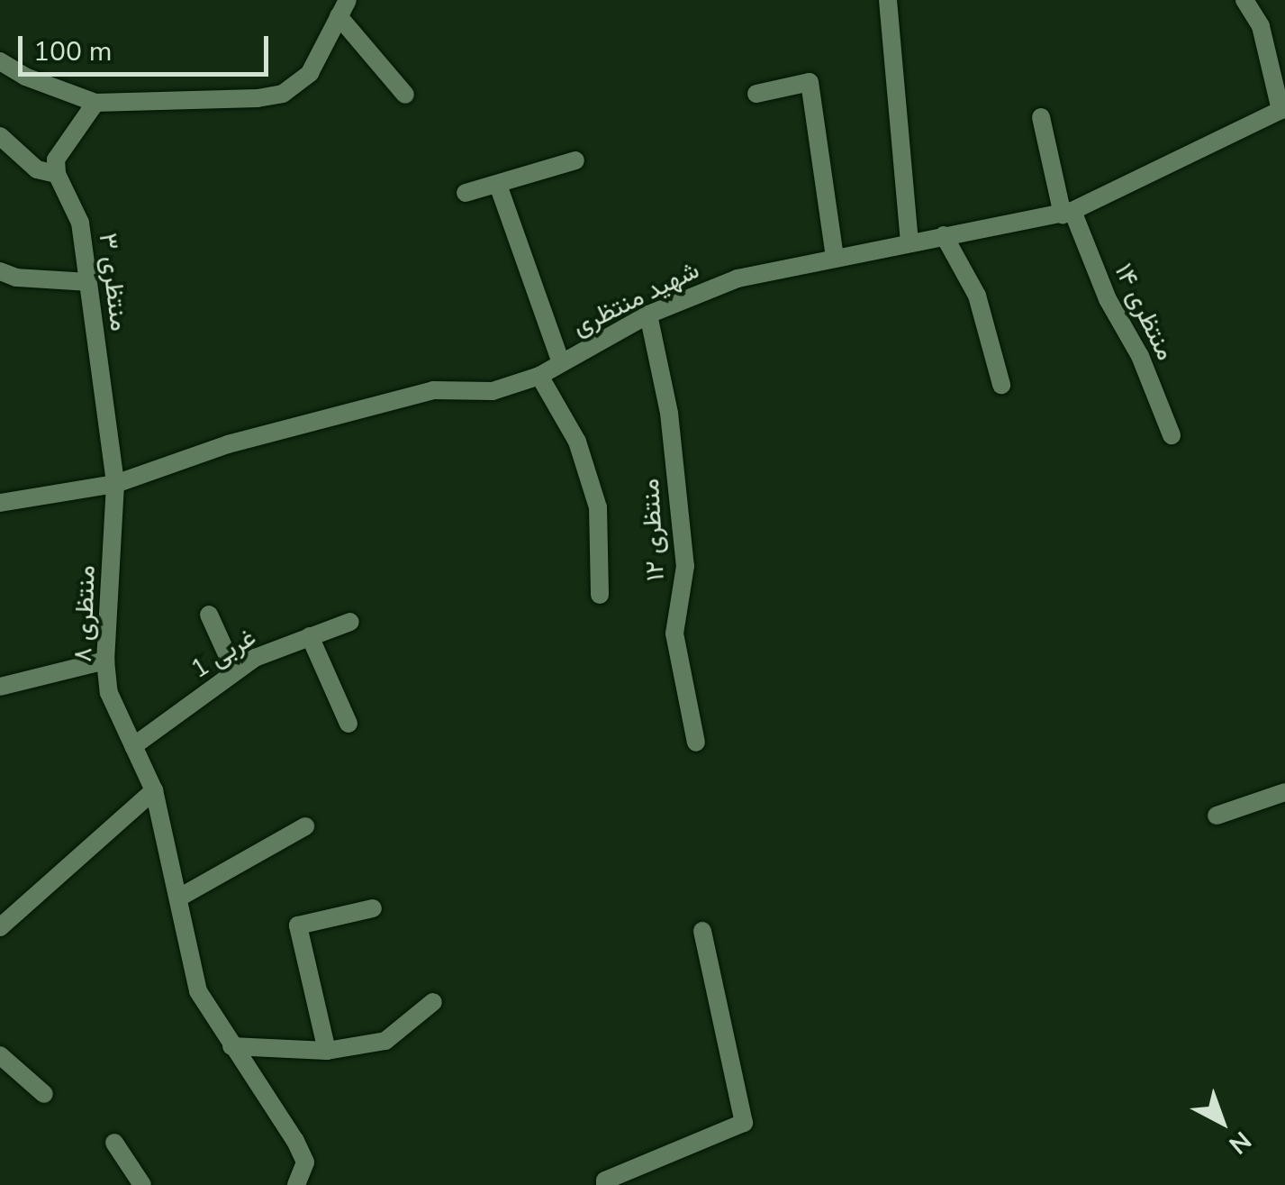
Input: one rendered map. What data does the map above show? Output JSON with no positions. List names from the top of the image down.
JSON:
{
  "streets": {
    "street": [
      "منتظری ۳",
      "شهید منتظری",
      "منتظری ۱۴",
      "منتظری ۱۲",
      "منتظری ۸",
      "غربی 1"
    ]
  },
  "crossings": [
    ["منتظری ۳", "شهید منتظری"],
    ["منتظری ۳", "منتظری ۸"],
    ["شهید منتظری", "منتظری ۱۴"],
    ["شهید منتظری", "منتظری ۱۲"],
    ["شهید منتظری", "منتظری ۸"],
    ["منتظری ۸", "غربی 1"]
  ],
  "scale_bar": "100 m",
  "north": "bottom right"
}
